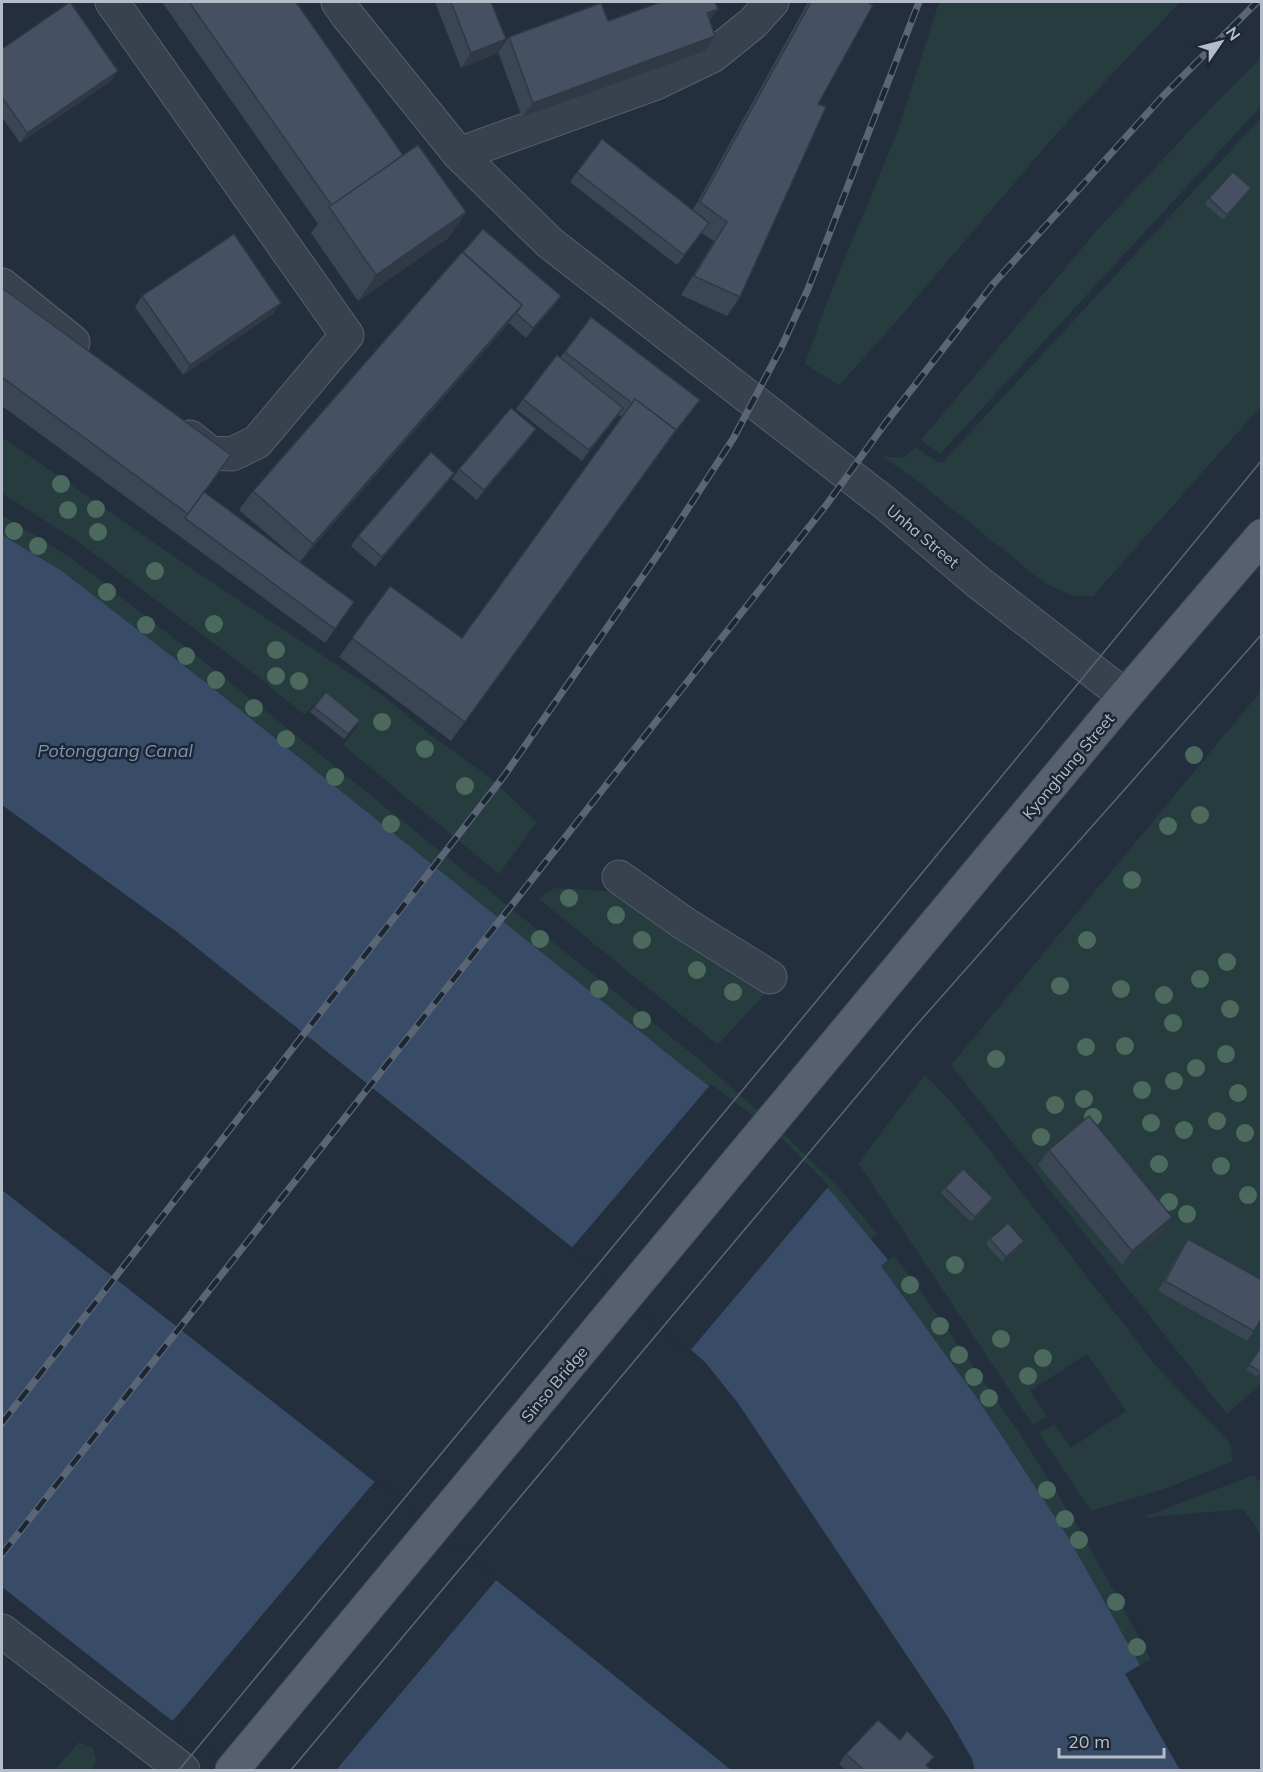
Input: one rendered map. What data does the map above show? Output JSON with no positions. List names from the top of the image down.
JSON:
{
  "streets": {
    "main road": ["Kyonghung Street", "Sinso Bridge"],
    "street": ["Unha Street"]
  },
  "crossings": [
    ["Unha Street", "Kyonghung Street"],
    ["Kyonghung Street", "Sinso Bridge"]
  ],
  "water": ["Potonggang Canal"],
  "scale_bar": "20 m",
  "north": "top right"
}
